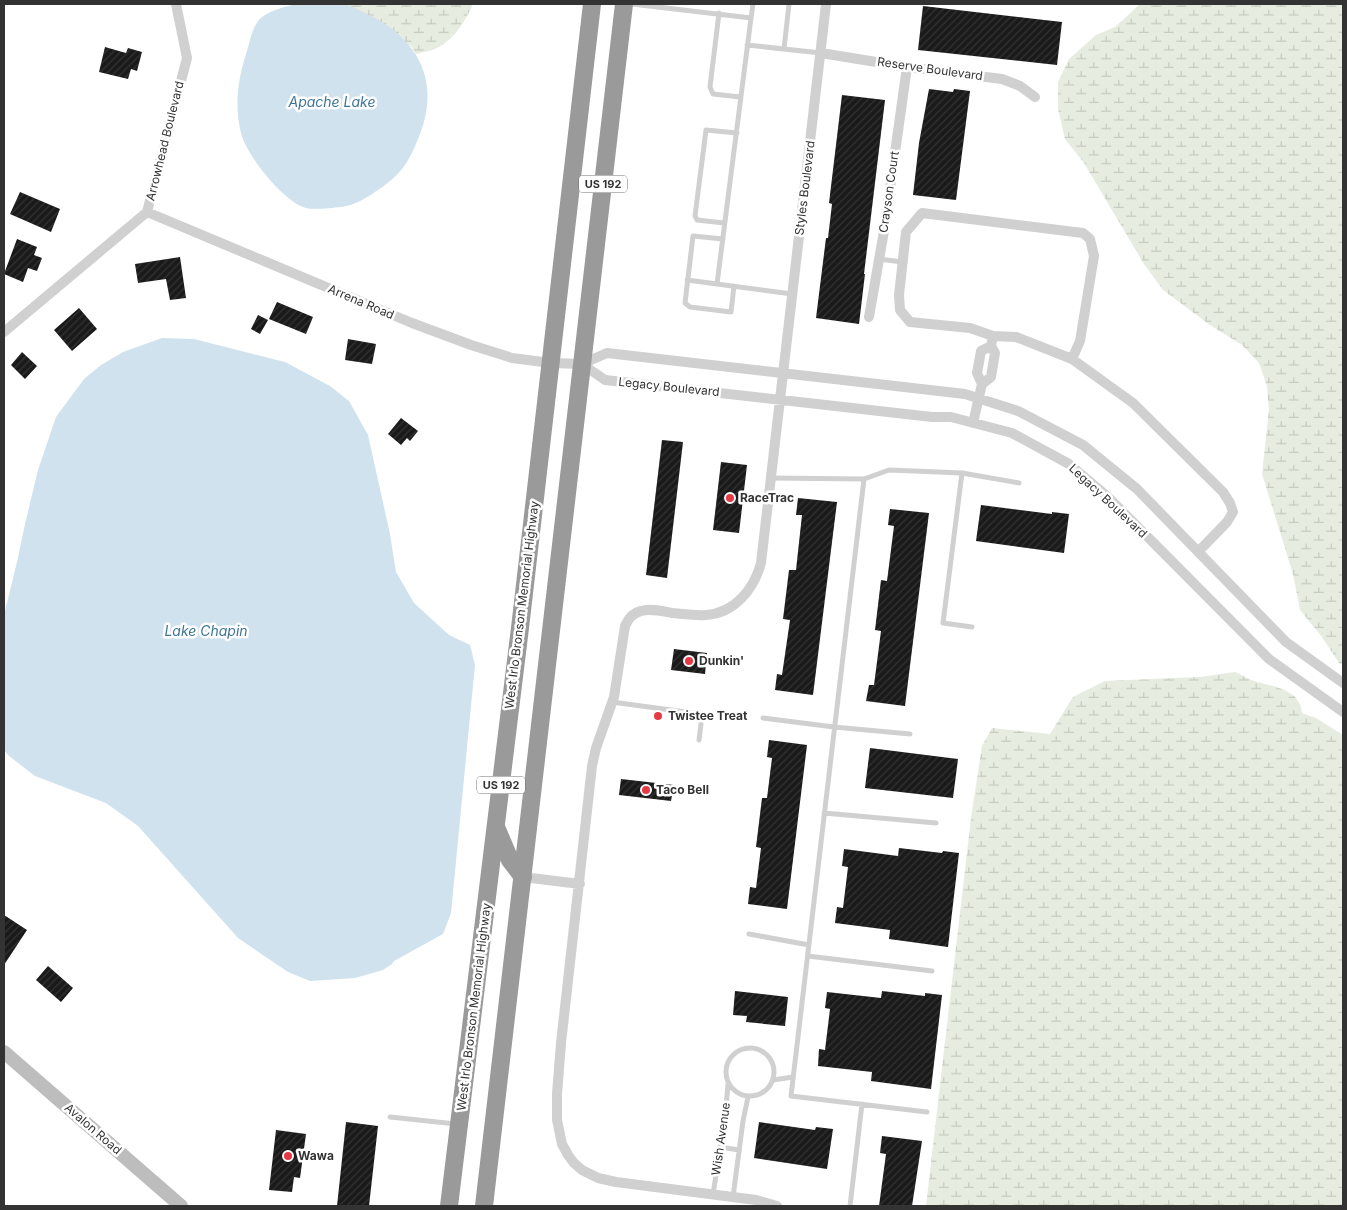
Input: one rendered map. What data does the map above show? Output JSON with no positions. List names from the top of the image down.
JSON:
{
  "streets": {
    "highway": ["US 192", "West Irlo Bronson Memorial Highway"],
    "main road": ["Avalon Road"],
    "street": [
      "Reserve Boulevard",
      "Arrowhead Boulevard",
      "Styles Boulevard",
      "Crayson Court",
      "Arrena Road",
      "Legacy Boulevard"
    ],
    "lane": ["Wish Avenue"]
  },
  "crossings": [
    ["Reserve Boulevard", "Styles Boulevard"],
    ["Reserve Boulevard", "Crayson Court"],
    ["Arrowhead Boulevard", "Arrena Road"],
    ["US 192", "Arrena Road"],
    ["US 192", "Legacy Boulevard"],
    ["Styles Boulevard", "Legacy Boulevard"],
    ["Styles Boulevard", "Wish Avenue"],
    ["Arrena Road", "Legacy Boulevard"],
    ["Arrena Road", "West Irlo Bronson Memorial Highway"]
  ],
  "water": ["Apache Lake", "Lake Chapin"],
  "places": [
    "RaceTrac",
    "Dunkin'",
    "Twistee Treat",
    "Taco Bell",
    "Wawa"
  ]
}
